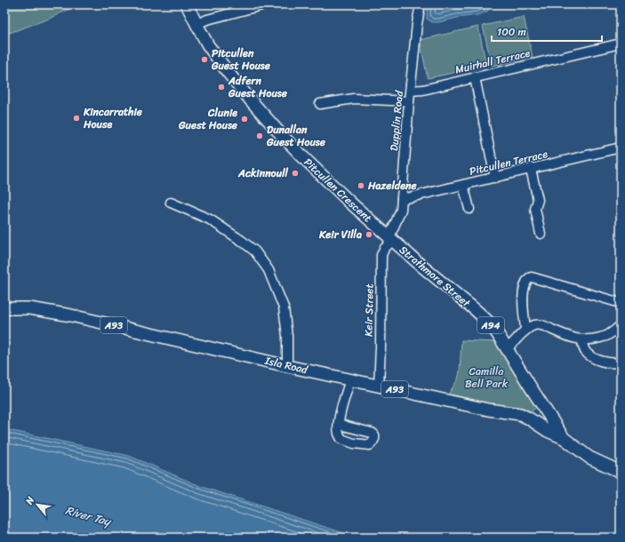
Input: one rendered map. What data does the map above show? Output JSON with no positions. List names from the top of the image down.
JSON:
{
  "streets": {
    "main road": [
      "Pitcullen Crescent",
      "Strathmore Street",
      "A93",
      "A94",
      "Isla Road"
    ],
    "street": [
      "Muirhall Terrace",
      "Dupplin Road",
      "Pitcullen Terrace",
      "Keir Street"
    ]
  },
  "crossings": [
    ["Muirhall Terrace", "Dupplin Road"],
    ["Dupplin Road", "Pitcullen Terrace"],
    ["Dupplin Road", "Pitcullen Crescent"],
    ["Dupplin Road", "Strathmore Street"],
    ["Dupplin Road", "Keir Street"],
    ["Pitcullen Crescent", "Strathmore Street"],
    ["Pitcullen Crescent", "Keir Street"],
    ["Strathmore Street", "Keir Street"],
    ["Strathmore Street", "A93"],
    ["Strathmore Street", "Isla Road"],
    ["Keir Street", "Isla Road"],
    ["A93", "Isla Road"]
  ],
  "water": ["River Tay"],
  "parks": ["Camilla Bell Park"],
  "places": [
    "Pitcullen Guest House",
    "Adfern Guest House",
    "Kincarrathie House",
    "Clunie Guest House",
    "Dunallan Guest House",
    "Ackinnoull",
    "Hazeldene",
    "Keir Villa"
  ],
  "scale_bar": "100 m",
  "north": "top left"
}
